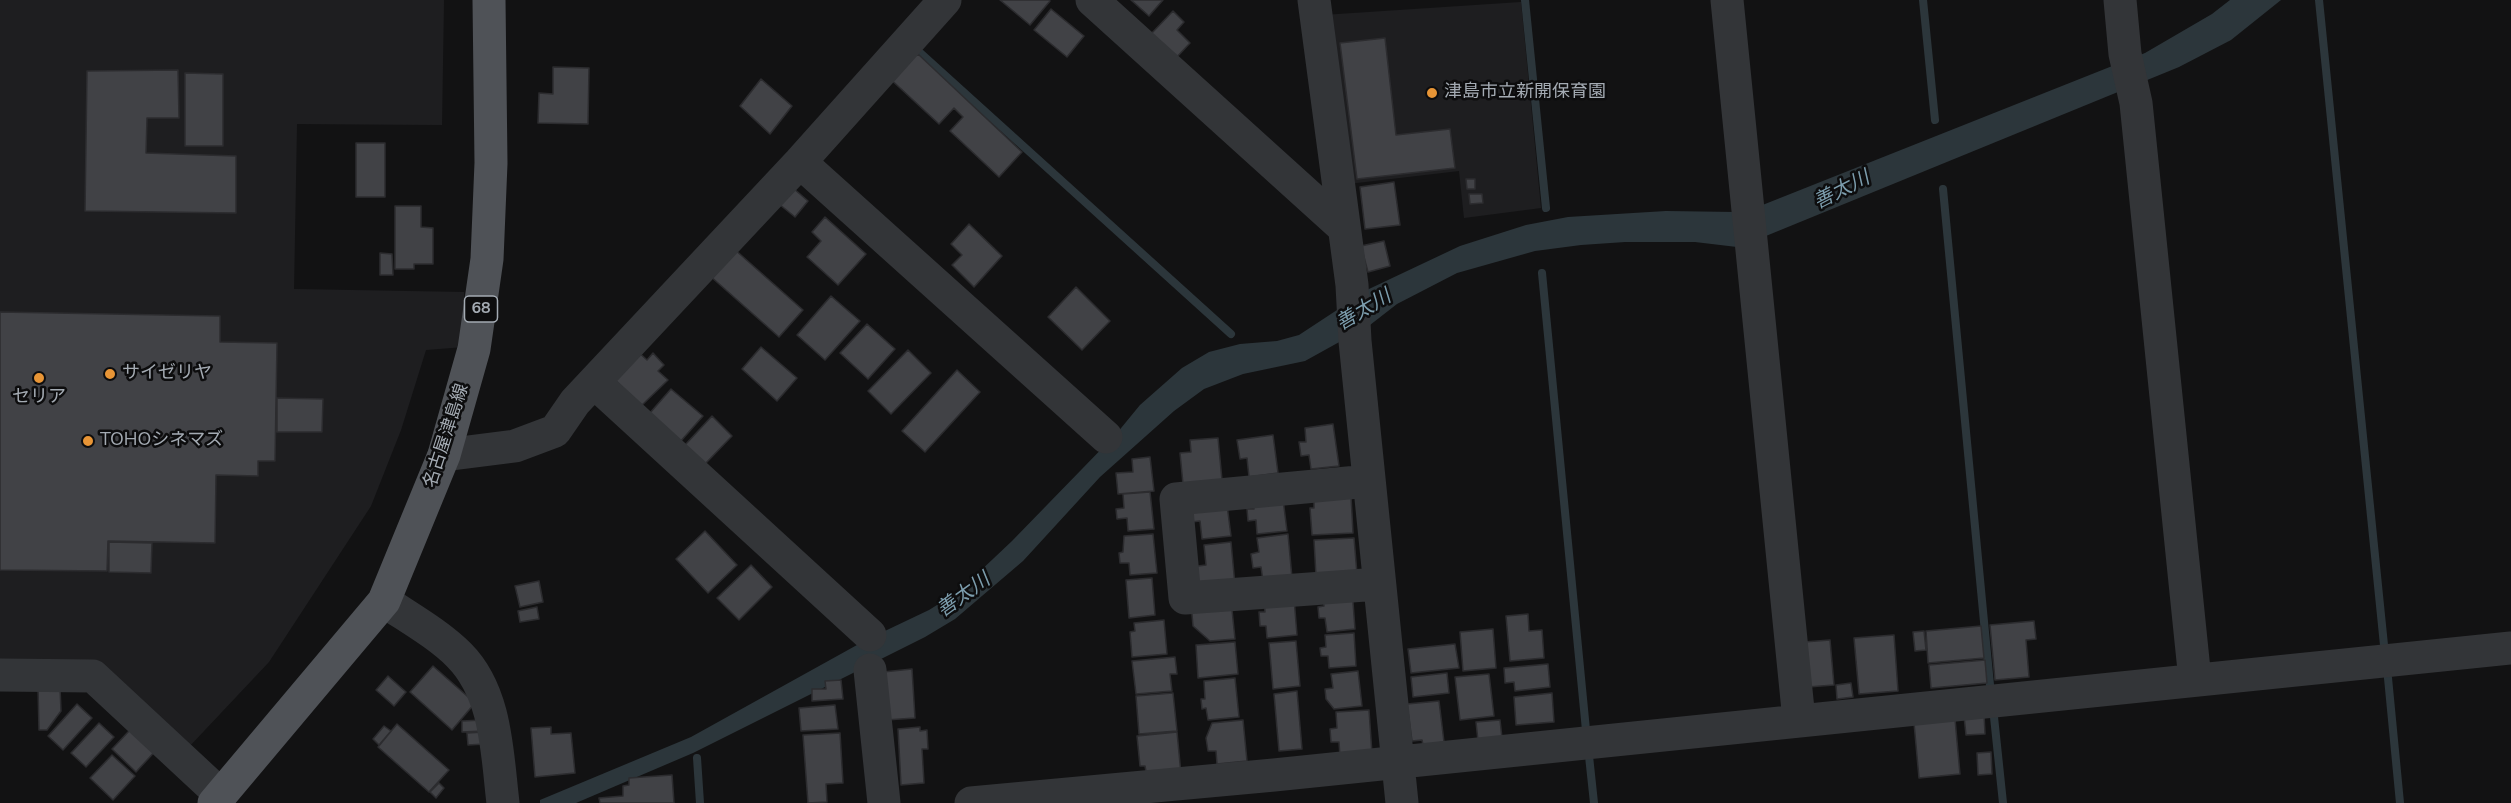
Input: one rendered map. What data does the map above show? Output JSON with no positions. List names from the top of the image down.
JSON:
{
  "streets": {
    "main road": ["68", "名古屋津島線"]
  },
  "water": ["善太川"],
  "places": [
    "津島市立新開保育園",
    "サイゼリヤ",
    "セリア",
    "TOHOシネマズ"
  ]
}
